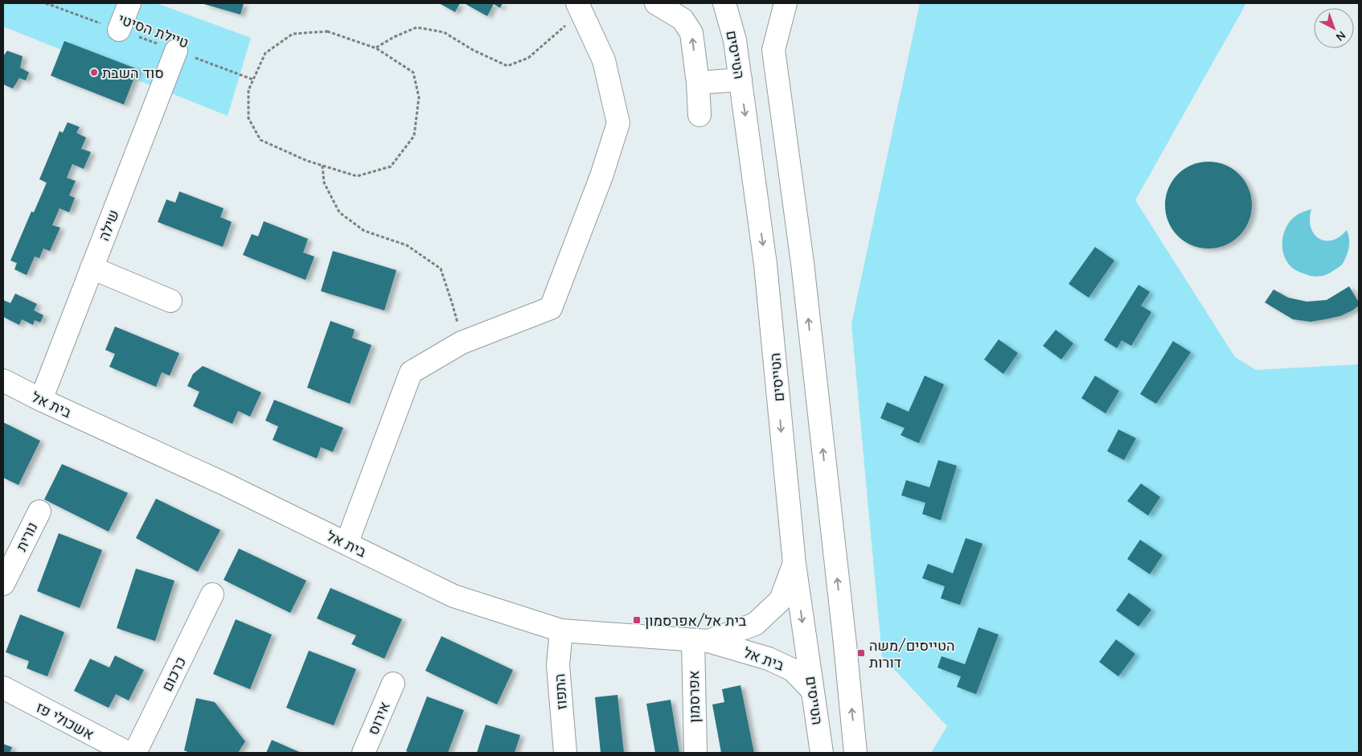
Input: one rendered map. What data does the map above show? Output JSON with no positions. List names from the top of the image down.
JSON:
{
  "streets": {
    "street": [
      "הטייסים",
      "שילה",
      "בית אל",
      "נורית",
      "כרכום",
      "התפוז",
      "אפרסמון",
      "אירוס",
      "אשכולי פז"
    ],
    "path": ["טיילת הסיטי"]
  },
  "crossings": [
    ["טיילת הסיטי", "שילה"],
    ["הטייסים", "בית אל"],
    ["שילה", "בית אל"],
    ["בית אל", "התפוז"],
    ["בית אל", "אפרסמון"]
  ],
  "places": {
    "other": ["סוד השבת"],
    "transit": ["בית אל/אפרסמון", "הטייסים/משה דורות"]
  },
  "north": "bottom right"
}
